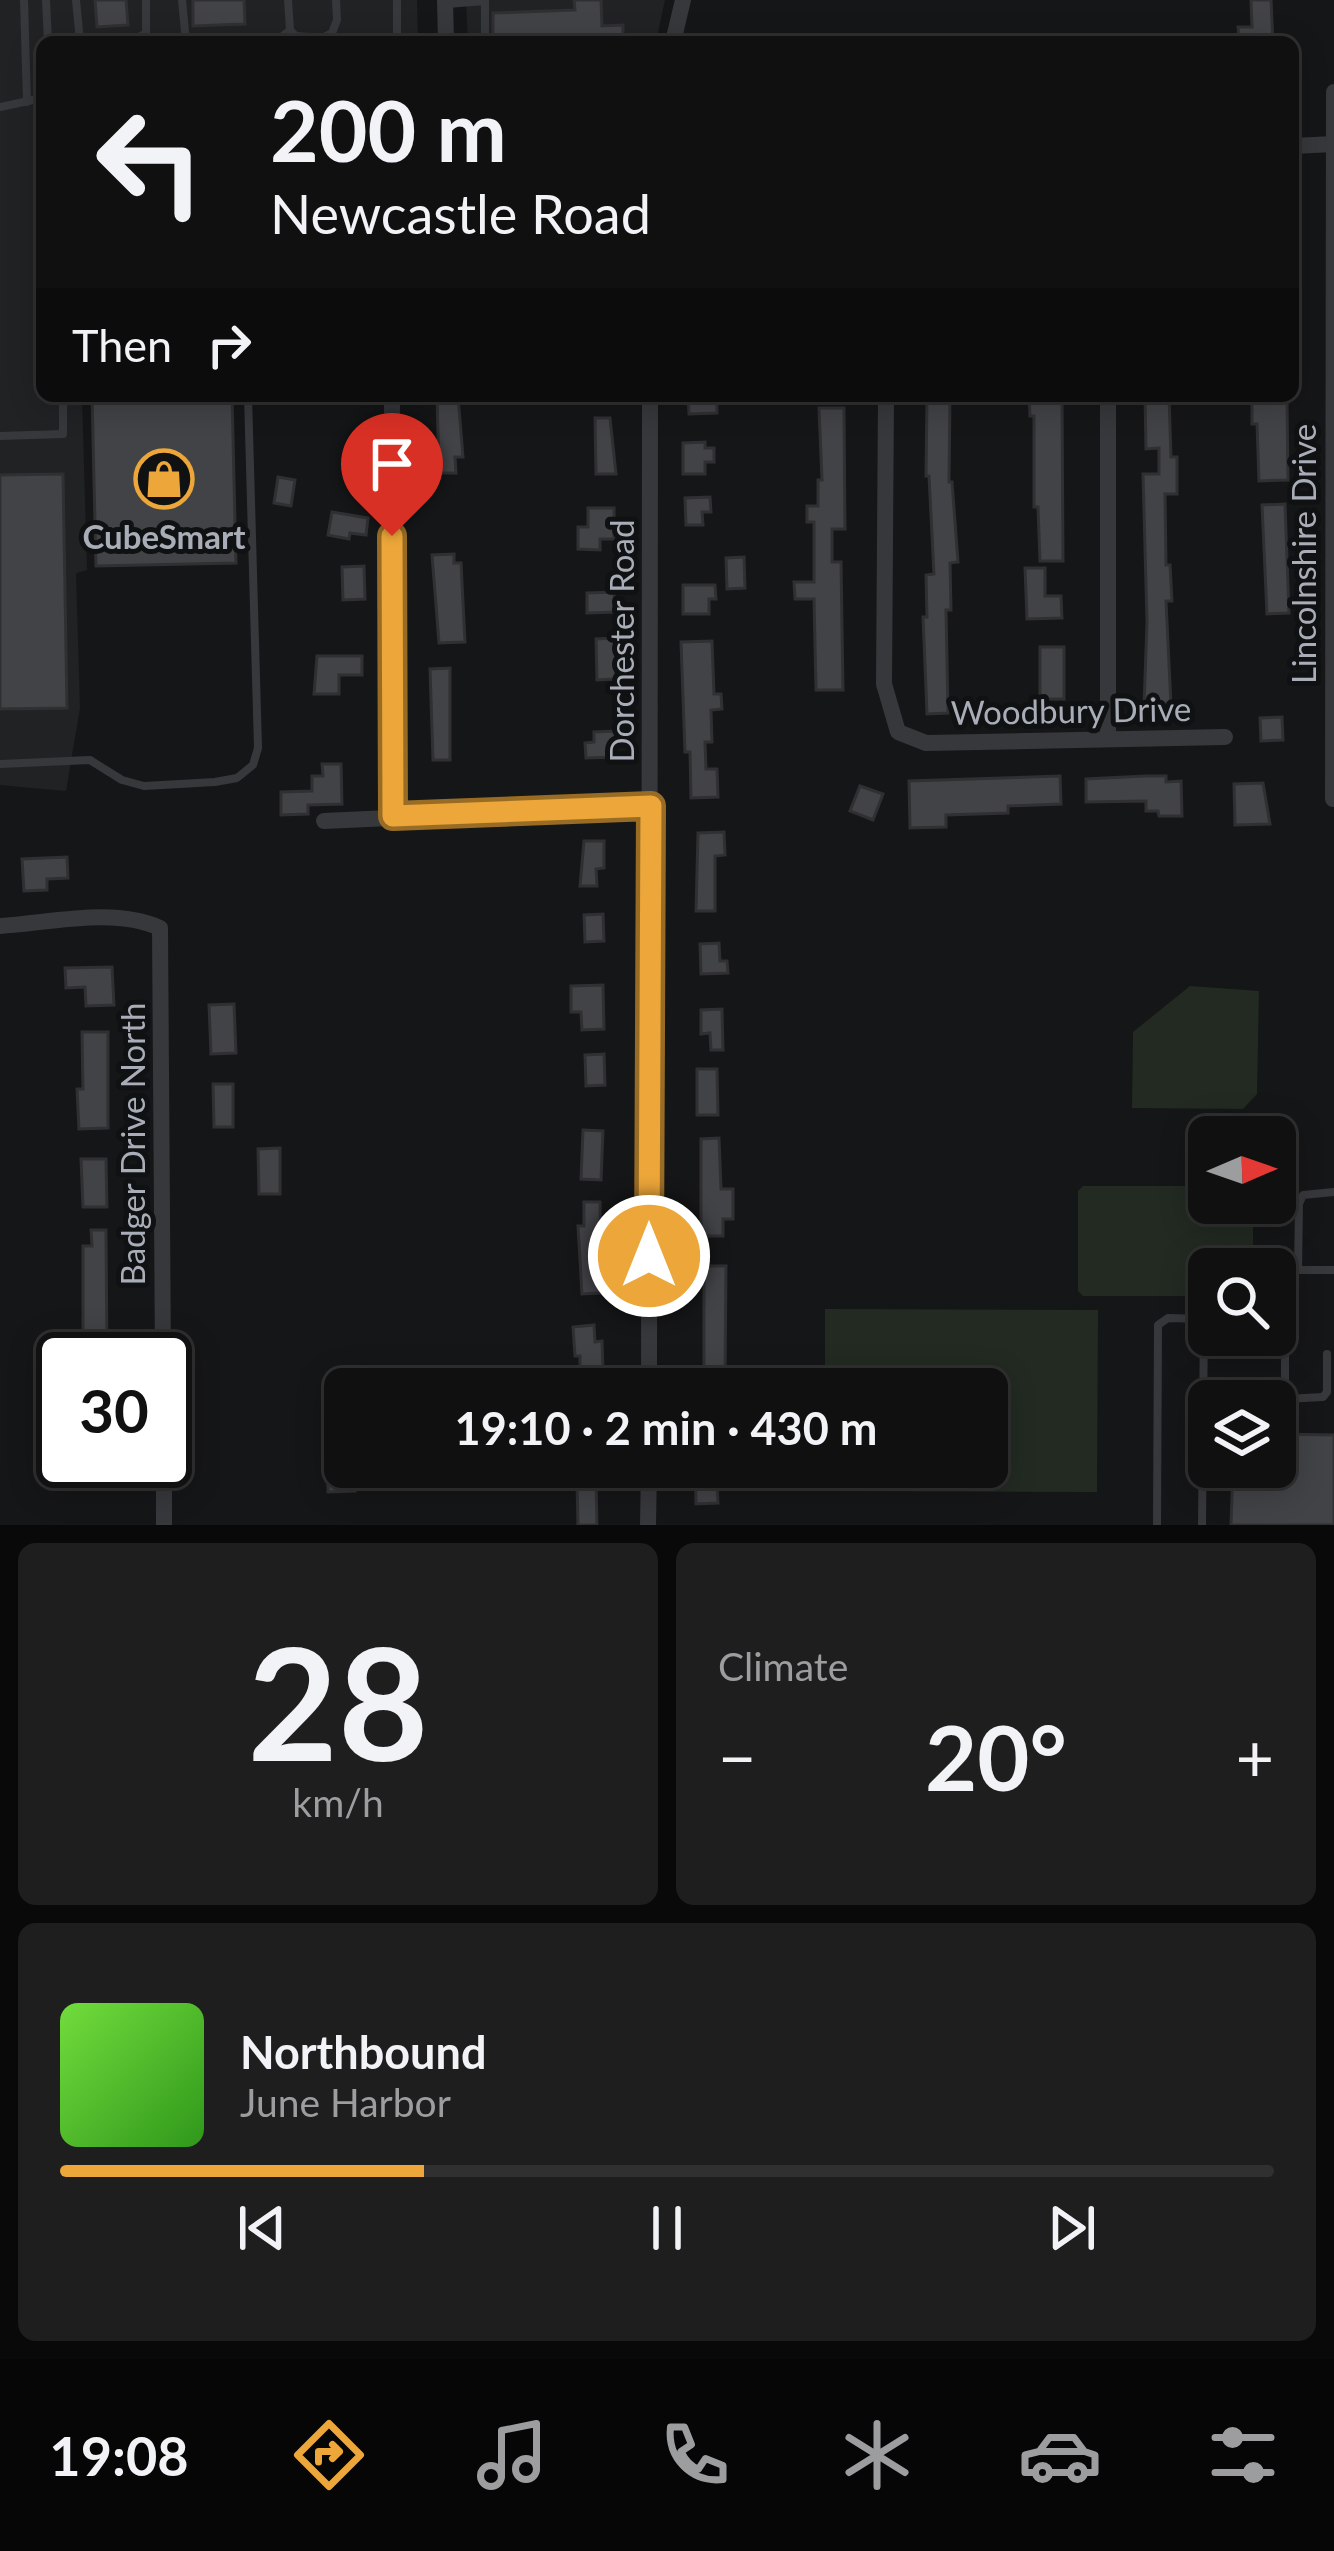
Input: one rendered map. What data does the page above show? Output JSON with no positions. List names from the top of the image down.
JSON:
{
  "streets": {
    "street": [
      "Lincolnshire Drive",
      "Dorchester Road",
      "Woodbury Drive",
      "Badger Drive North"
    ]
  },
  "places": {
    "shop": ["CubeSmart"]
  },
  "north": "right",
  "page": {
    "turn": ["200 m", "Newcastle Road"],
    "then": "Then",
    "limit": "30",
    "trip": "19:10 · 2 min · 430 m",
    "tile": [
      ["28", "km/h"],
      "Climate"
    ],
    "heat": ["−", "20°", "+"],
    "song": ["Northbound", "June Harbor"],
    "tabs": "19:08"
  }
}
